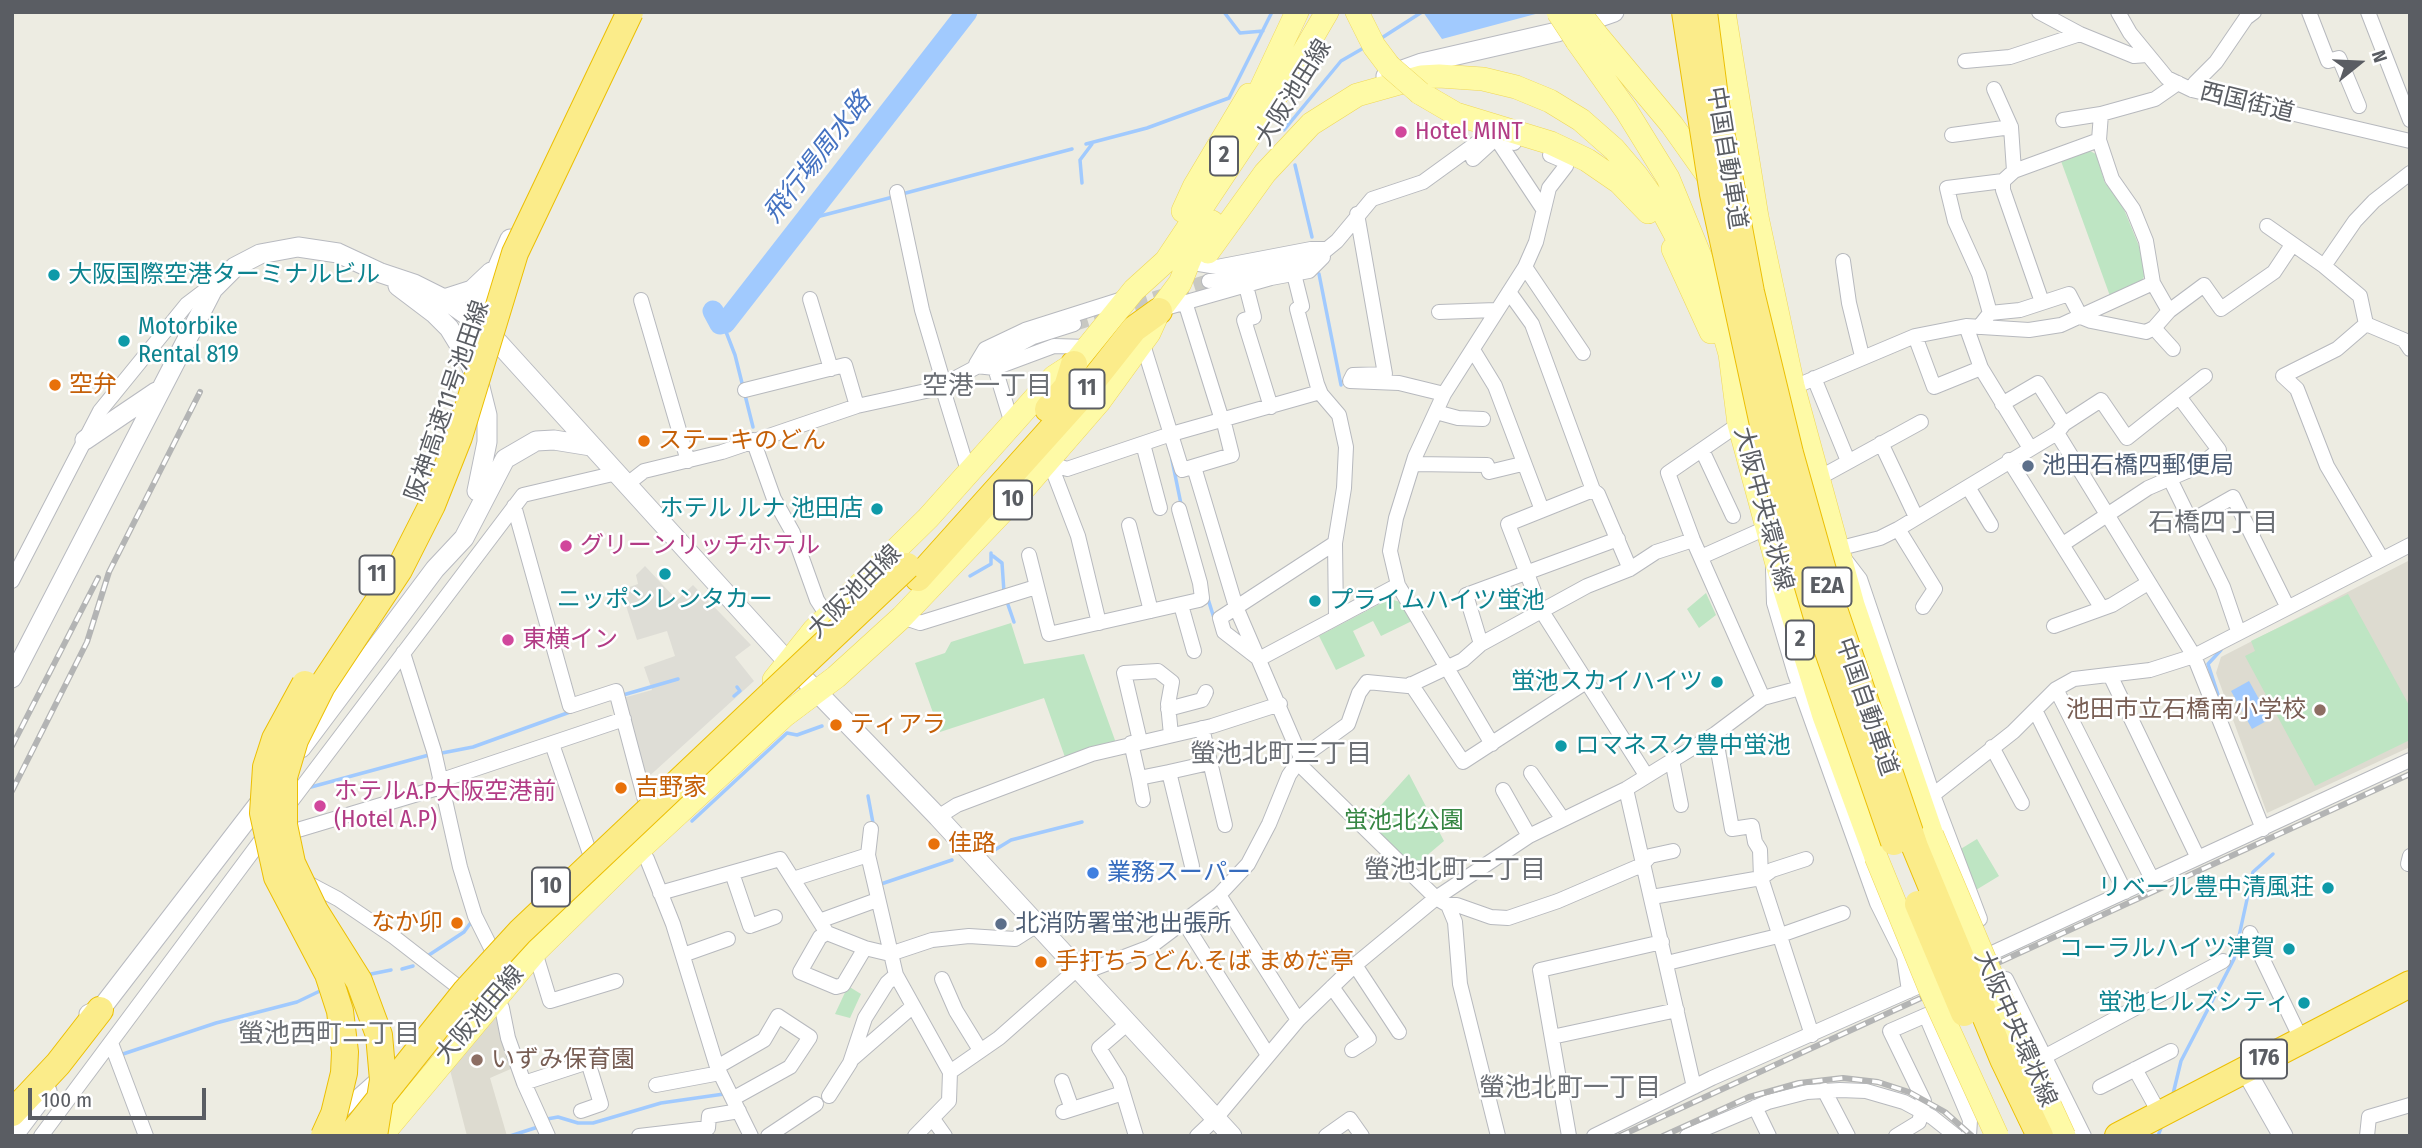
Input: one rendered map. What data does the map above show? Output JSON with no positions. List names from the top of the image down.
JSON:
{
  "streets": {
    "highway": [
      "中国自動車道",
      "11",
      "阪神高速11号池田線",
      "E2A",
      "176"
    ],
    "main road": [
      "大阪池田線",
      "2",
      "10",
      "大阪中央環状線"
    ],
    "street": ["西国街道"]
  },
  "crossings": [
    ["大阪池田線", "2"],
    ["大阪池田線", "11"],
    ["大阪池田線", "阪神高速11号池田線"],
    ["2", "大阪中央環状線"],
    ["11", "阪神高速11号池田線"]
  ],
  "districts": [
    "空港一丁目",
    "石橋四丁目",
    "螢池北町三丁目",
    "螢池北町二丁目",
    "螢池西町二丁目",
    "螢池北町一丁目"
  ],
  "water": ["飛行場周水路"],
  "parks": ["蛍池北公園"],
  "places": [
    "Hotel MINT",
    "大阪国際空港ターミナルビル",
    "Motorbike Rental 819",
    "空弁",
    "ステーキのどん",
    "池田石橋四郵便局",
    "ホテル ルナ 池田店",
    "グリーンリッチホテル",
    "ニッポンレンタカー",
    "プライムハイツ蛍池",
    "東横イン",
    "蛍池スカイハイツ",
    "池田市立石橋南小学校",
    "ティアラ",
    "ロマネスク豊中蛍池",
    "吉野家",
    "ホテルA.P大阪空港前 (Hotel A.P)",
    "佳路",
    "業務スーパー",
    "リベール豊中清風荘",
    "なか卯",
    "北消防署蛍池出張所",
    "コーラルハイツ津賀",
    "手打ちうどん.そば まめだ亭",
    "蛍池ヒルズシティ",
    "いずみ保育園"
  ],
  "scale_bar": "100 m",
  "north": "right"
}
